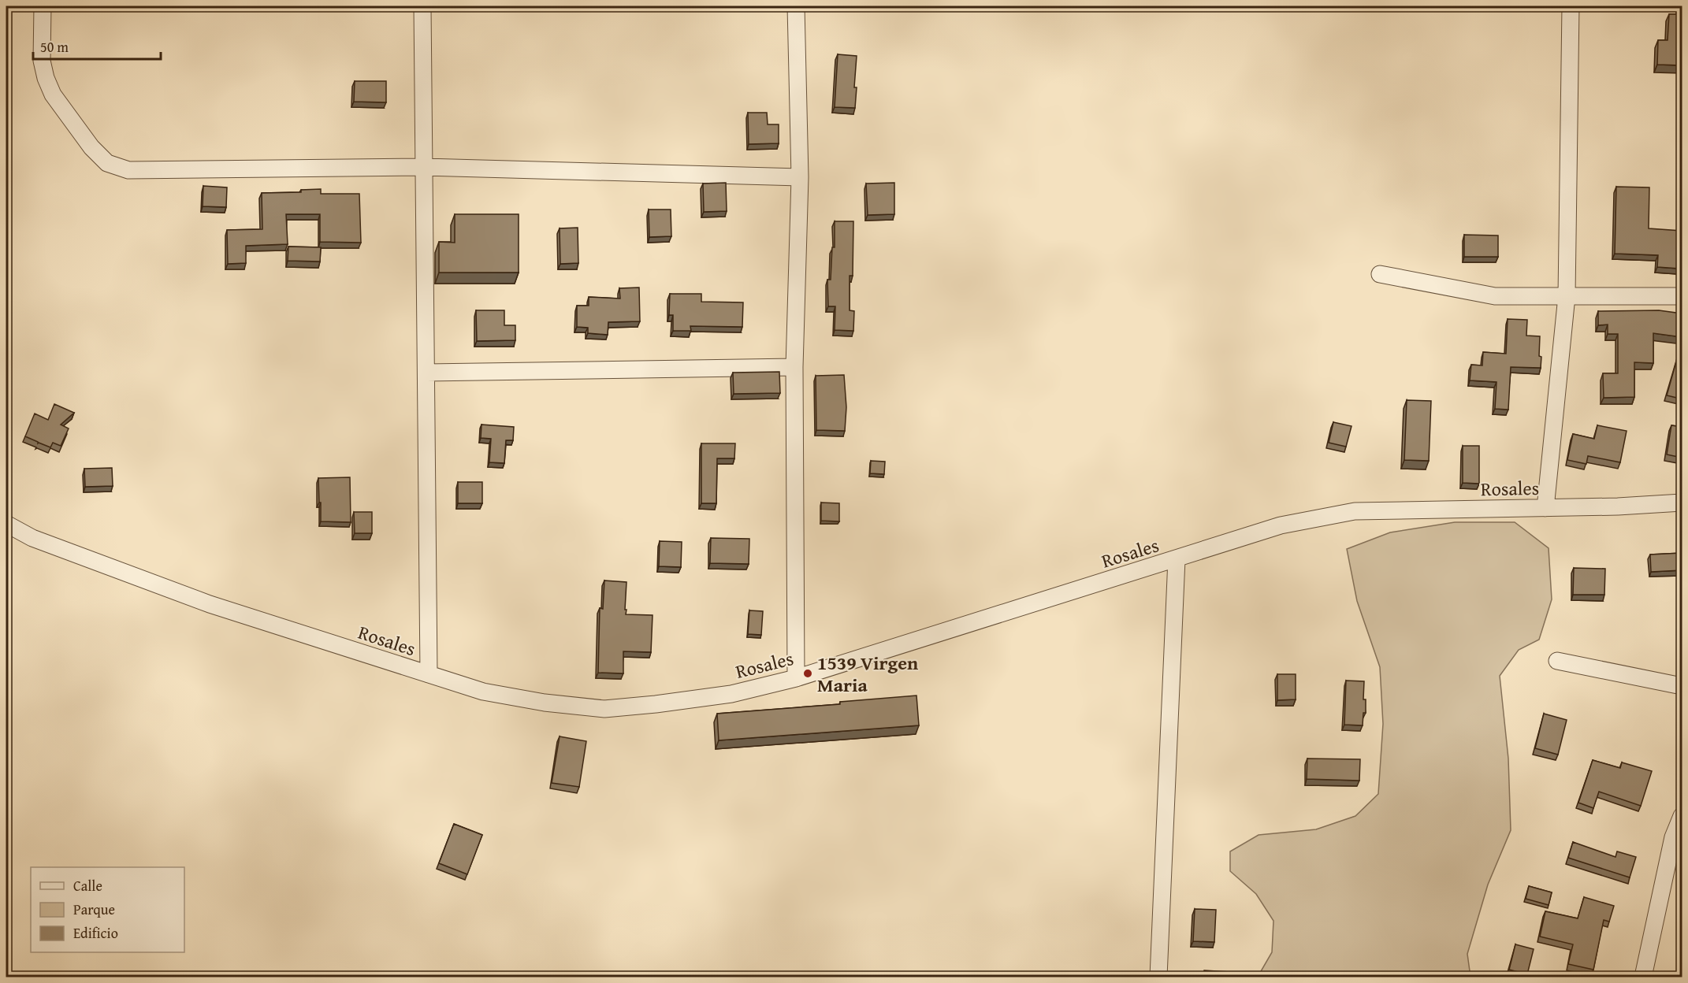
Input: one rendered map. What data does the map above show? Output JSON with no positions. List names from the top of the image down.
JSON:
{
  "streets": {
    "street": ["Rosales"]
  },
  "places": ["1539 Virgen Maria"],
  "legend": ["Calle", "Parque", "Edificio"],
  "scale_bar": "50 m"
}
